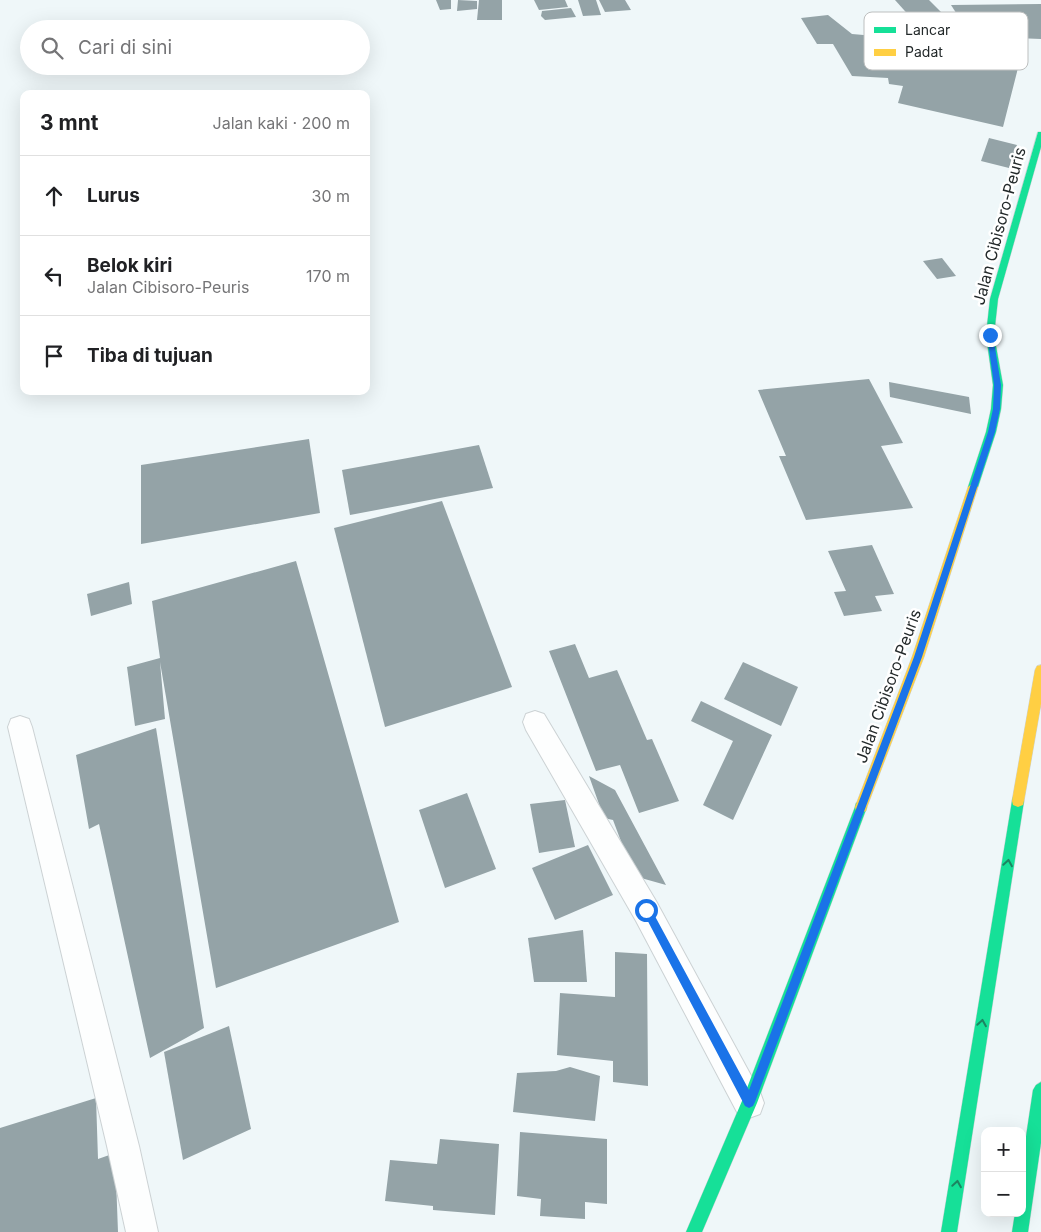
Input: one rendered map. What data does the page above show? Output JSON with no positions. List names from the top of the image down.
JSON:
{
  "streets": {
    "main road": ["Jalan Cibisoro-Peuris"]
  },
  "legend": ["Lancar", "Padat"],
  "page": {
    "search": "Cari di sini",
    "heading": ["3 mnt", "Jalan kaki · 200 m"],
    "list": [
      ["Lurus", "30 m"],
      ["Belok kiri", "Jalan Cibisoro-Peuris", "170 m"],
      "Tiba di tujuan"
    ],
    "map_buttons": ["+", "−"]
  }
}
